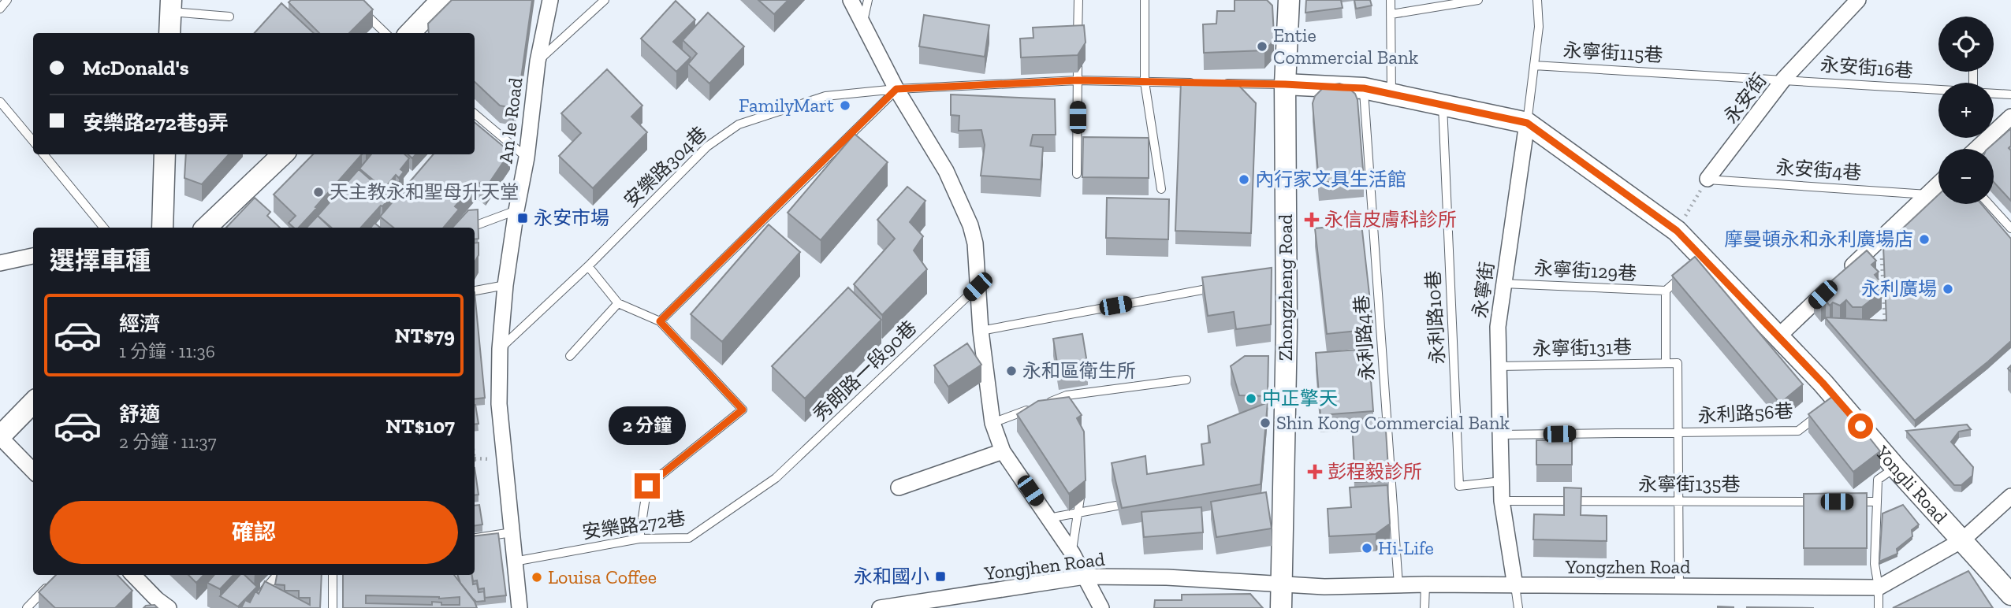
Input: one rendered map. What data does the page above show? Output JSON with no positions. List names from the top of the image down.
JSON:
{
  "streets": {
    "street": [
      "永安街",
      "An le Road",
      "Zhongzheng Road",
      "永寧街",
      "Yongli Road",
      "Yongjhen Road",
      "Yongzhen Road"
    ],
    "lane": [
      "永寧街115巷",
      "永安街16巷",
      "安樂路304巷",
      "永安街4巷",
      "永寧街129巷",
      "永利路10巷",
      "永利路4巷",
      "永寧街131巷",
      "秀朗路一段90巷",
      "永利路56巷",
      "永寧街135巷",
      "安樂路272巷"
    ]
  },
  "crossings": [
    ["永寧街115巷", "永安街16巷"],
    ["永寧街115巷", "永安街"],
    ["永寧街115巷", "永寧街"],
    ["永安街16巷", "永安街"],
    ["永安街", "永安街4巷"],
    ["An le Road", "安樂路304巷"],
    ["An le Road", "安樂路272巷"],
    ["永寧街129巷", "永寧街"],
    ["Zhongzheng Road", "Yongli Road"],
    ["Zhongzheng Road", "Yongjhen Road"],
    ["Zhongzheng Road", "Yongzhen Road"],
    ["永寧街", "永利路10巷"],
    ["永寧街", "永寧街131巷"],
    ["永寧街", "永利路56巷"],
    ["永寧街", "永寧街135巷"],
    ["永寧街", "Yongli Road"],
    ["永寧街", "Yongzhen Road"],
    ["永利路10巷", "Yongli Road"],
    ["永利路4巷", "Yongli Road"],
    ["永利路4巷", "Yongzhen Road"],
    ["秀朗路一段90巷", "安樂路272巷"],
    ["永利路56巷", "Yongli Road"],
    ["Yongli Road", "Yongzhen Road"],
    ["Yongjhen Road", "Yongzhen Road"]
  ],
  "places": {
    "other": [
      "Entie Commercial Bank",
      "FamilyMart",
      "內行家文具生活館",
      "天主教永和聖母升天堂",
      "摩曼頓永和永利廣場店",
      "永利廣場",
      "永和區衛生所",
      "中正擎天",
      "Shin Kong Commercial Bank",
      "Hi-Life",
      "Louisa Coffee"
    ],
    "transit": ["永安市場", "永和國小"],
    "health": ["永信皮膚科診所", "彭程毅診所"]
  },
  "page": {
    "map_buttons": ["+", "−"],
    "banner": ["McDonald's", "安樂路272巷9弄"],
    "heading": "選擇車種",
    "list": [
      {
        "name": "經濟",
        "note": "1 分鐘 · 11:36",
        "value": "NT$79"
      },
      {
        "name": "舒適",
        "note": "2 分鐘 · 11:37",
        "value": "NT$107"
      }
    ],
    "bubble": "2 分鐘",
    "buttons": "確認"
  }
}
